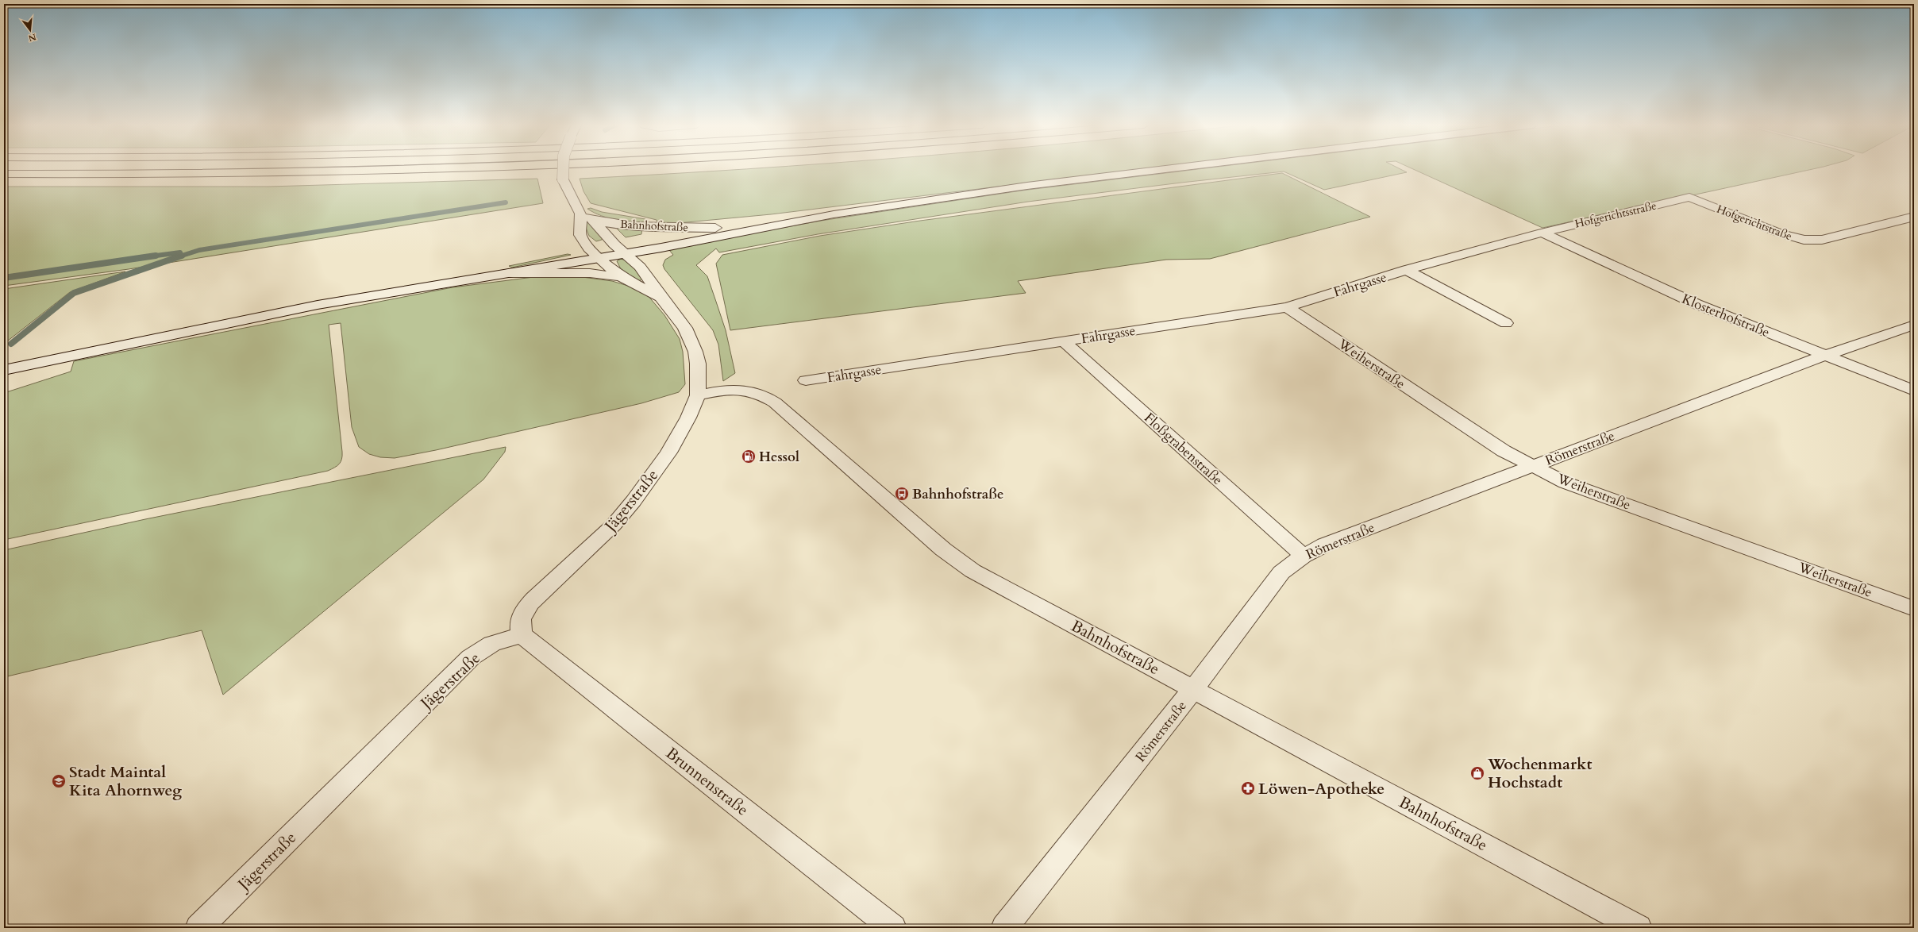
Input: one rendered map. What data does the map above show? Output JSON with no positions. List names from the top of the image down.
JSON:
{
  "streets": {
    "street": [
      "Hofgerichtsstraße",
      "Hofgerichtstraße",
      "Bahnhofstraße",
      "Fahrgasse",
      "Klosterhofstraße",
      "Weiherstraße",
      "Römerstraße",
      "Floßgrabenstraße",
      "Jägerstraße",
      "Brunnenstraße"
    ]
  },
  "crossings": [
    ["Hofgerichtsstraße", "Hofgerichtstraße"],
    ["Hofgerichtsstraße", "Fahrgasse"],
    ["Hofgerichtsstraße", "Klosterhofstraße"],
    ["Bahnhofstraße", "Römerstraße"],
    ["Bahnhofstraße", "Jägerstraße"],
    ["Fahrgasse", "Klosterhofstraße"],
    ["Fahrgasse", "Weiherstraße"],
    ["Fahrgasse", "Floßgrabenstraße"],
    ["Klosterhofstraße", "Römerstraße"],
    ["Weiherstraße", "Römerstraße"],
    ["Römerstraße", "Floßgrabenstraße"],
    ["Jägerstraße", "Brunnenstraße"]
  ],
  "places": {
    "fuel station": ["Hessol"],
    "bus stop": ["Bahnhofstraße"],
    "shop": ["Wochenmarkt Hochstadt"],
    "school or university": ["Stadt Maintal Kita Ahornweg"],
    "pharmacy": ["Löwen-Apotheke"]
  },
  "north": "bottom"
}
